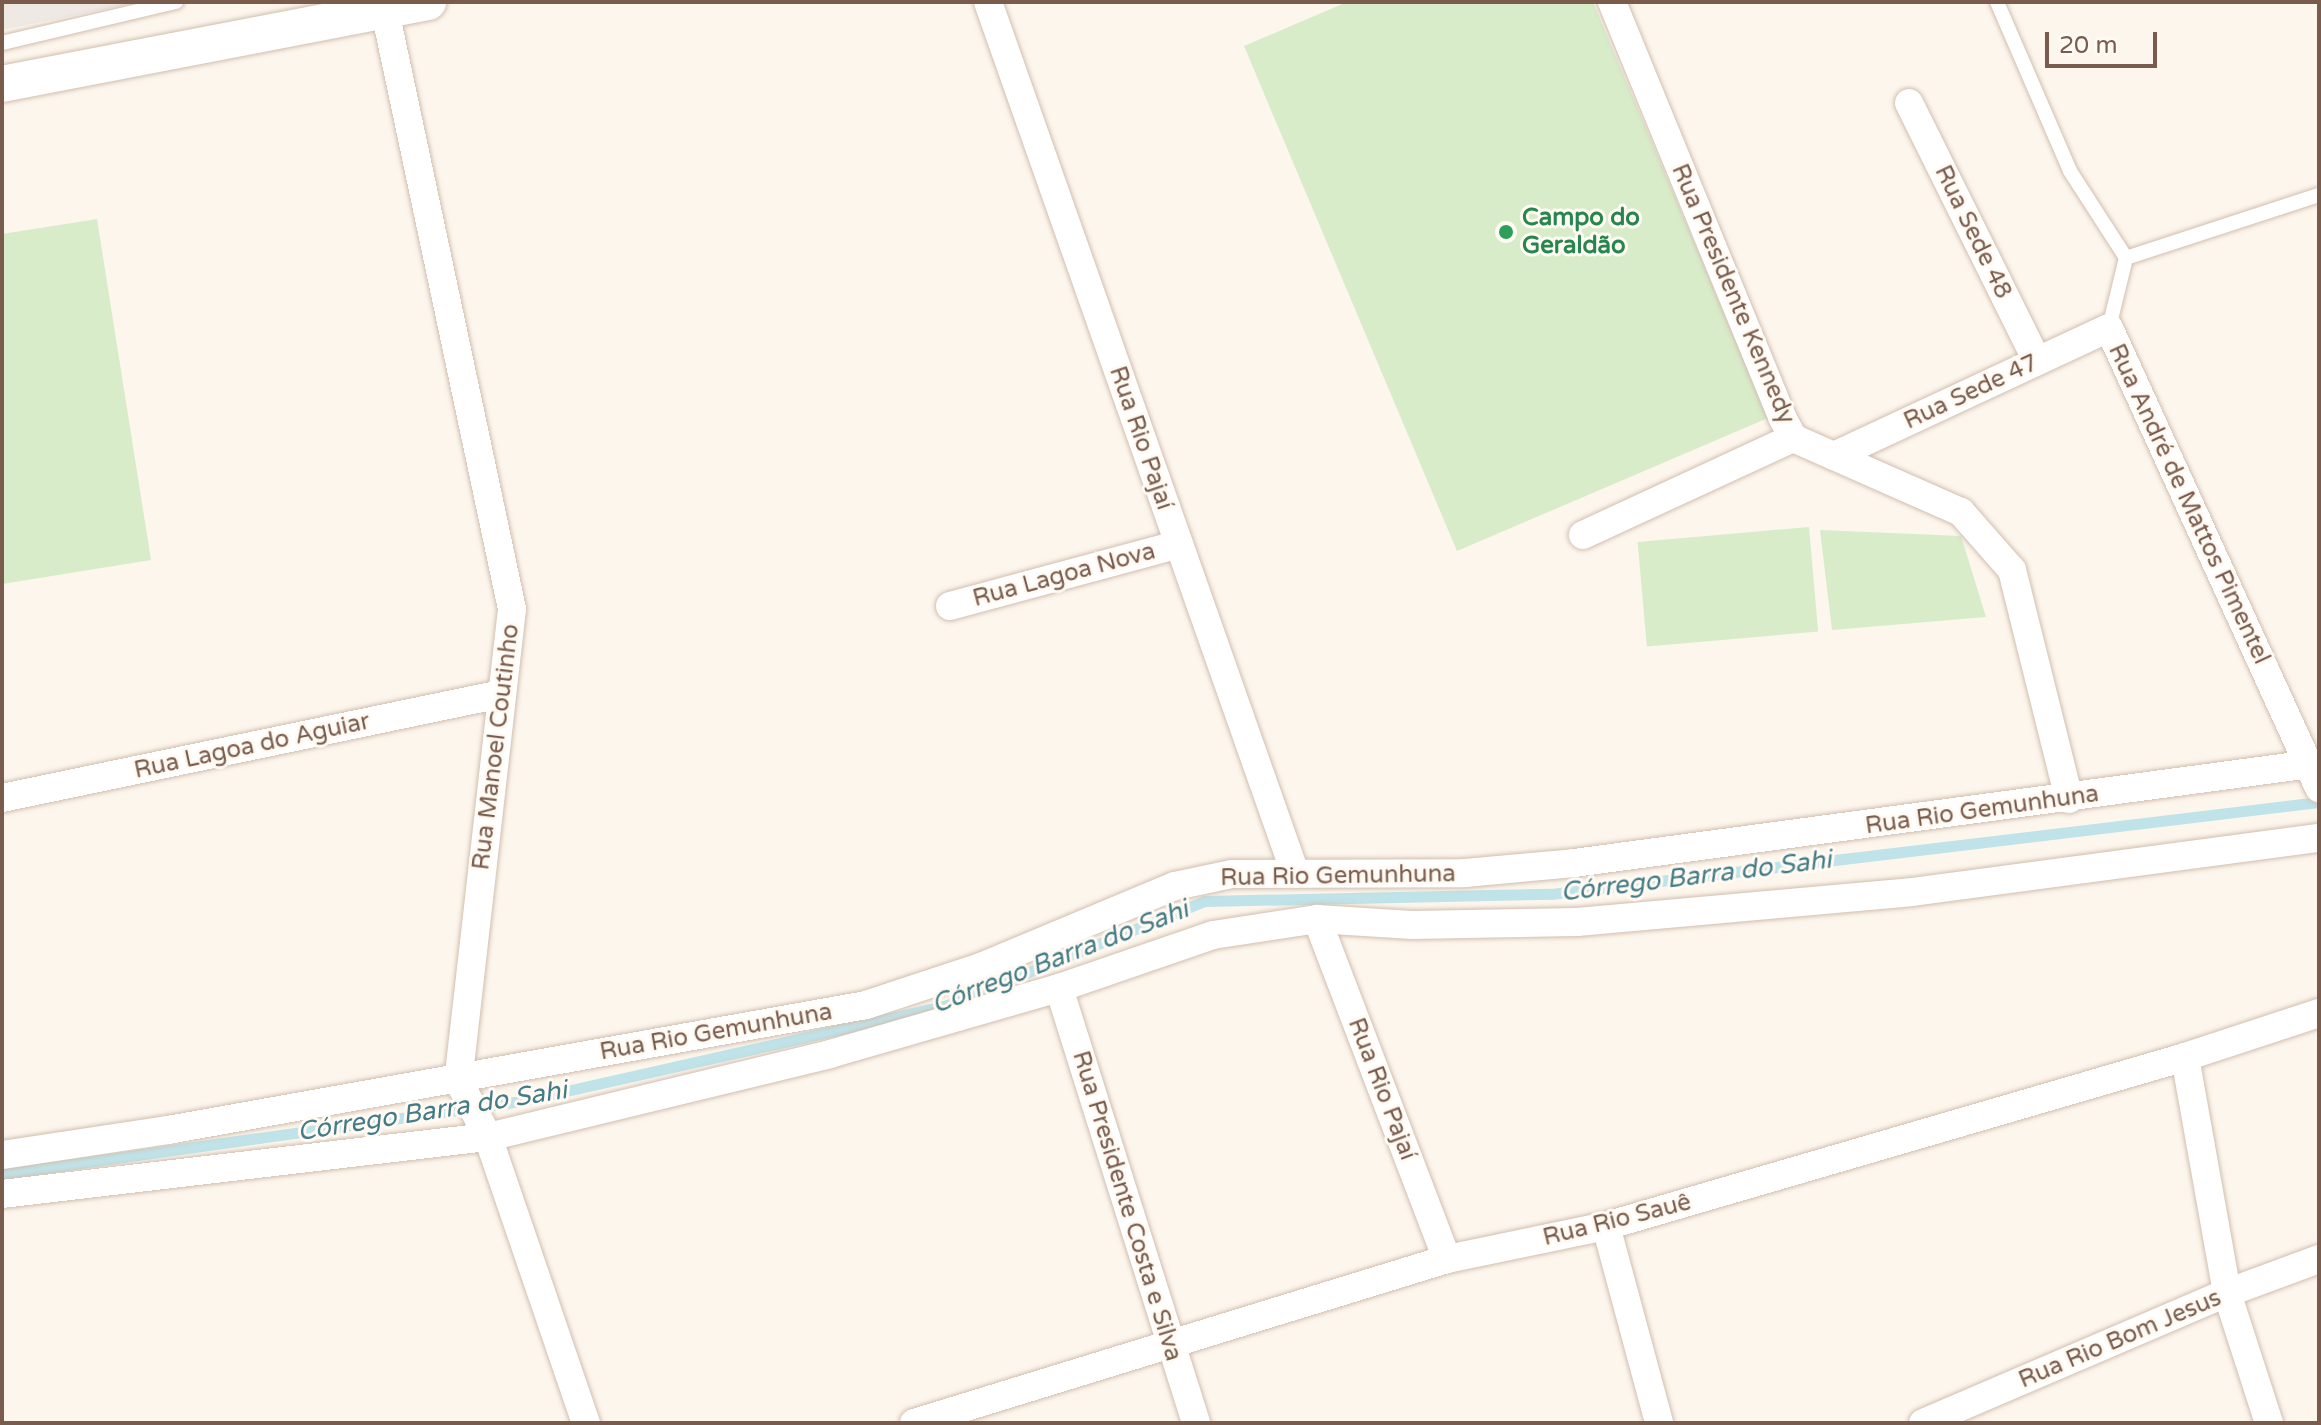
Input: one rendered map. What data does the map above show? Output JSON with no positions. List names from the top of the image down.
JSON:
{
  "streets": {
    "street": [
      "Rua Sede 48",
      "Rua Presidente Kennedy",
      "Rua Sede 47",
      "Rua Rio Pajaí",
      "Rua André de Mattos Pimentel",
      "Rua Lagoa Nova",
      "Rua Lagoa do Aguiar",
      "Rua Manoel Coutinho",
      "Rua Rio Gemunhuna",
      "Rua Presidente Costa e Silva",
      "Rua Rio Sauê",
      "Rua Rio Bom Jesus"
    ]
  },
  "crossings": [
    ["Rua Sede 48", "Rua Sede 47"],
    ["Rua Presidente Kennedy", "Rua Sede 47"],
    ["Rua Presidente Kennedy", "Rua Rio Gemunhuna"],
    ["Rua Sede 47", "Rua André de Mattos Pimentel"],
    ["Rua Rio Pajaí", "Rua Lagoa Nova"],
    ["Rua Rio Pajaí", "Rua Rio Gemunhuna"],
    ["Rua Rio Pajaí", "Rua Rio Sauê"],
    ["Rua André de Mattos Pimentel", "Rua Rio Gemunhuna"],
    ["Rua Lagoa do Aguiar", "Rua Manoel Coutinho"],
    ["Rua Manoel Coutinho", "Rua Rio Gemunhuna"],
    ["Rua Rio Gemunhuna", "Rua Presidente Costa e Silva"],
    ["Rua Presidente Costa e Silva", "Rua Rio Sauê"]
  ],
  "water": ["Córrego Barra do Sahi"],
  "places": ["Campo do Geraldão"],
  "scale_bar": "20 m"
}
